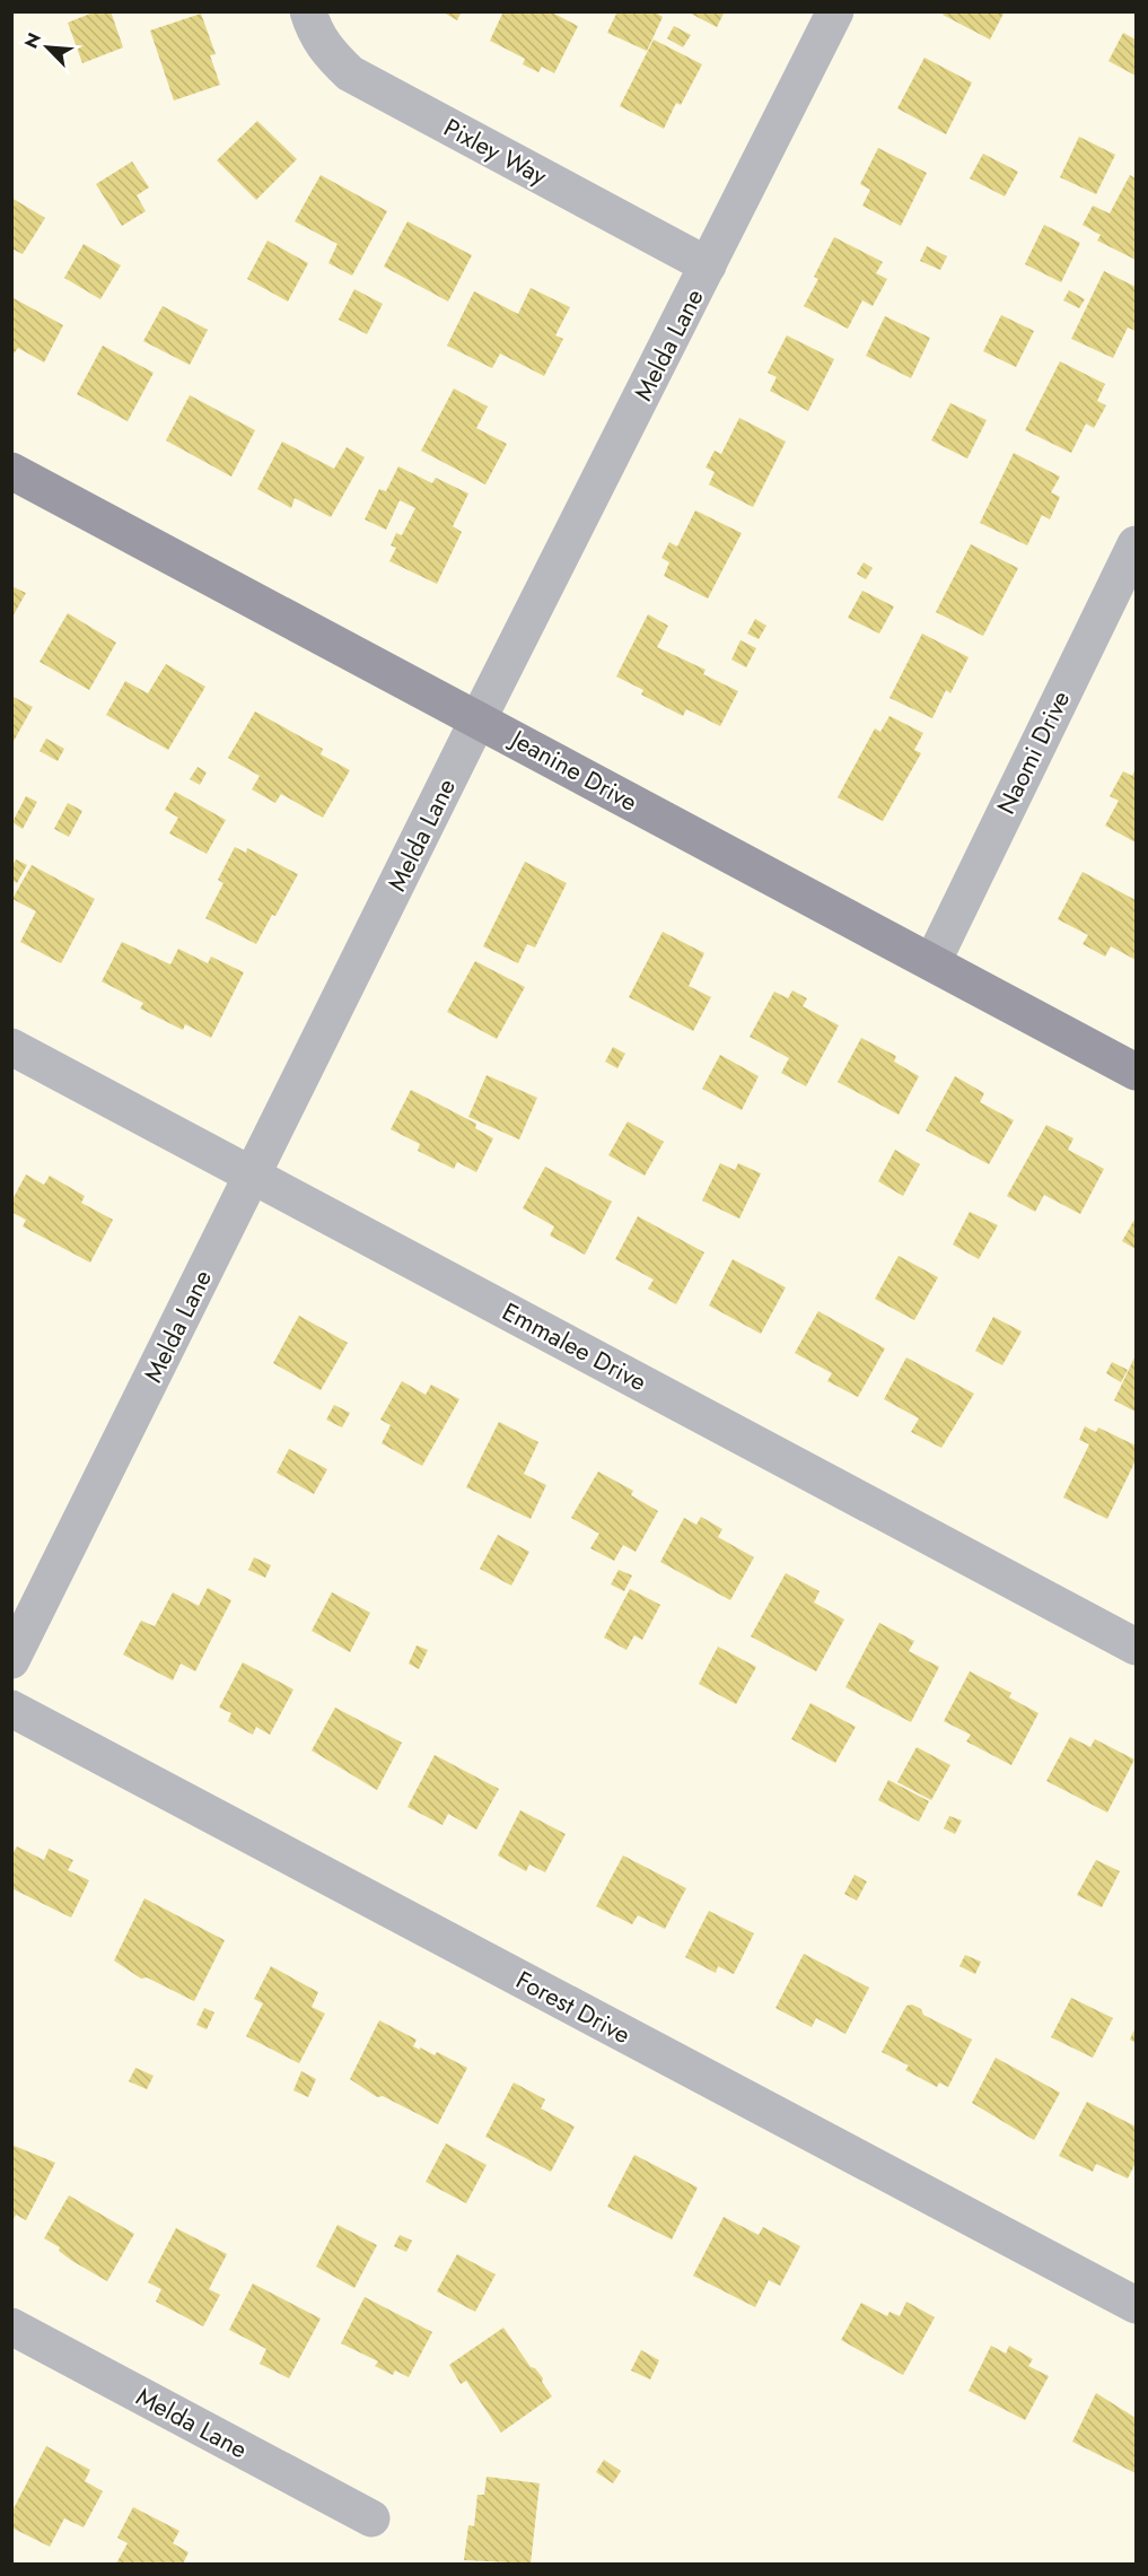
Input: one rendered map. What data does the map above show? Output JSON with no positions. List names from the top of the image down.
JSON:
{
  "streets": {
    "street": [
      "Pixley Way",
      "Melda Lane",
      "Naomi Drive",
      "Jeanine Drive",
      "Emmalee Drive",
      "Forest Drive"
    ]
  },
  "crossings": [
    ["Pixley Way", "Melda Lane"],
    ["Melda Lane", "Jeanine Drive"],
    ["Melda Lane", "Emmalee Drive"],
    ["Naomi Drive", "Jeanine Drive"]
  ],
  "north": "top left"
}
